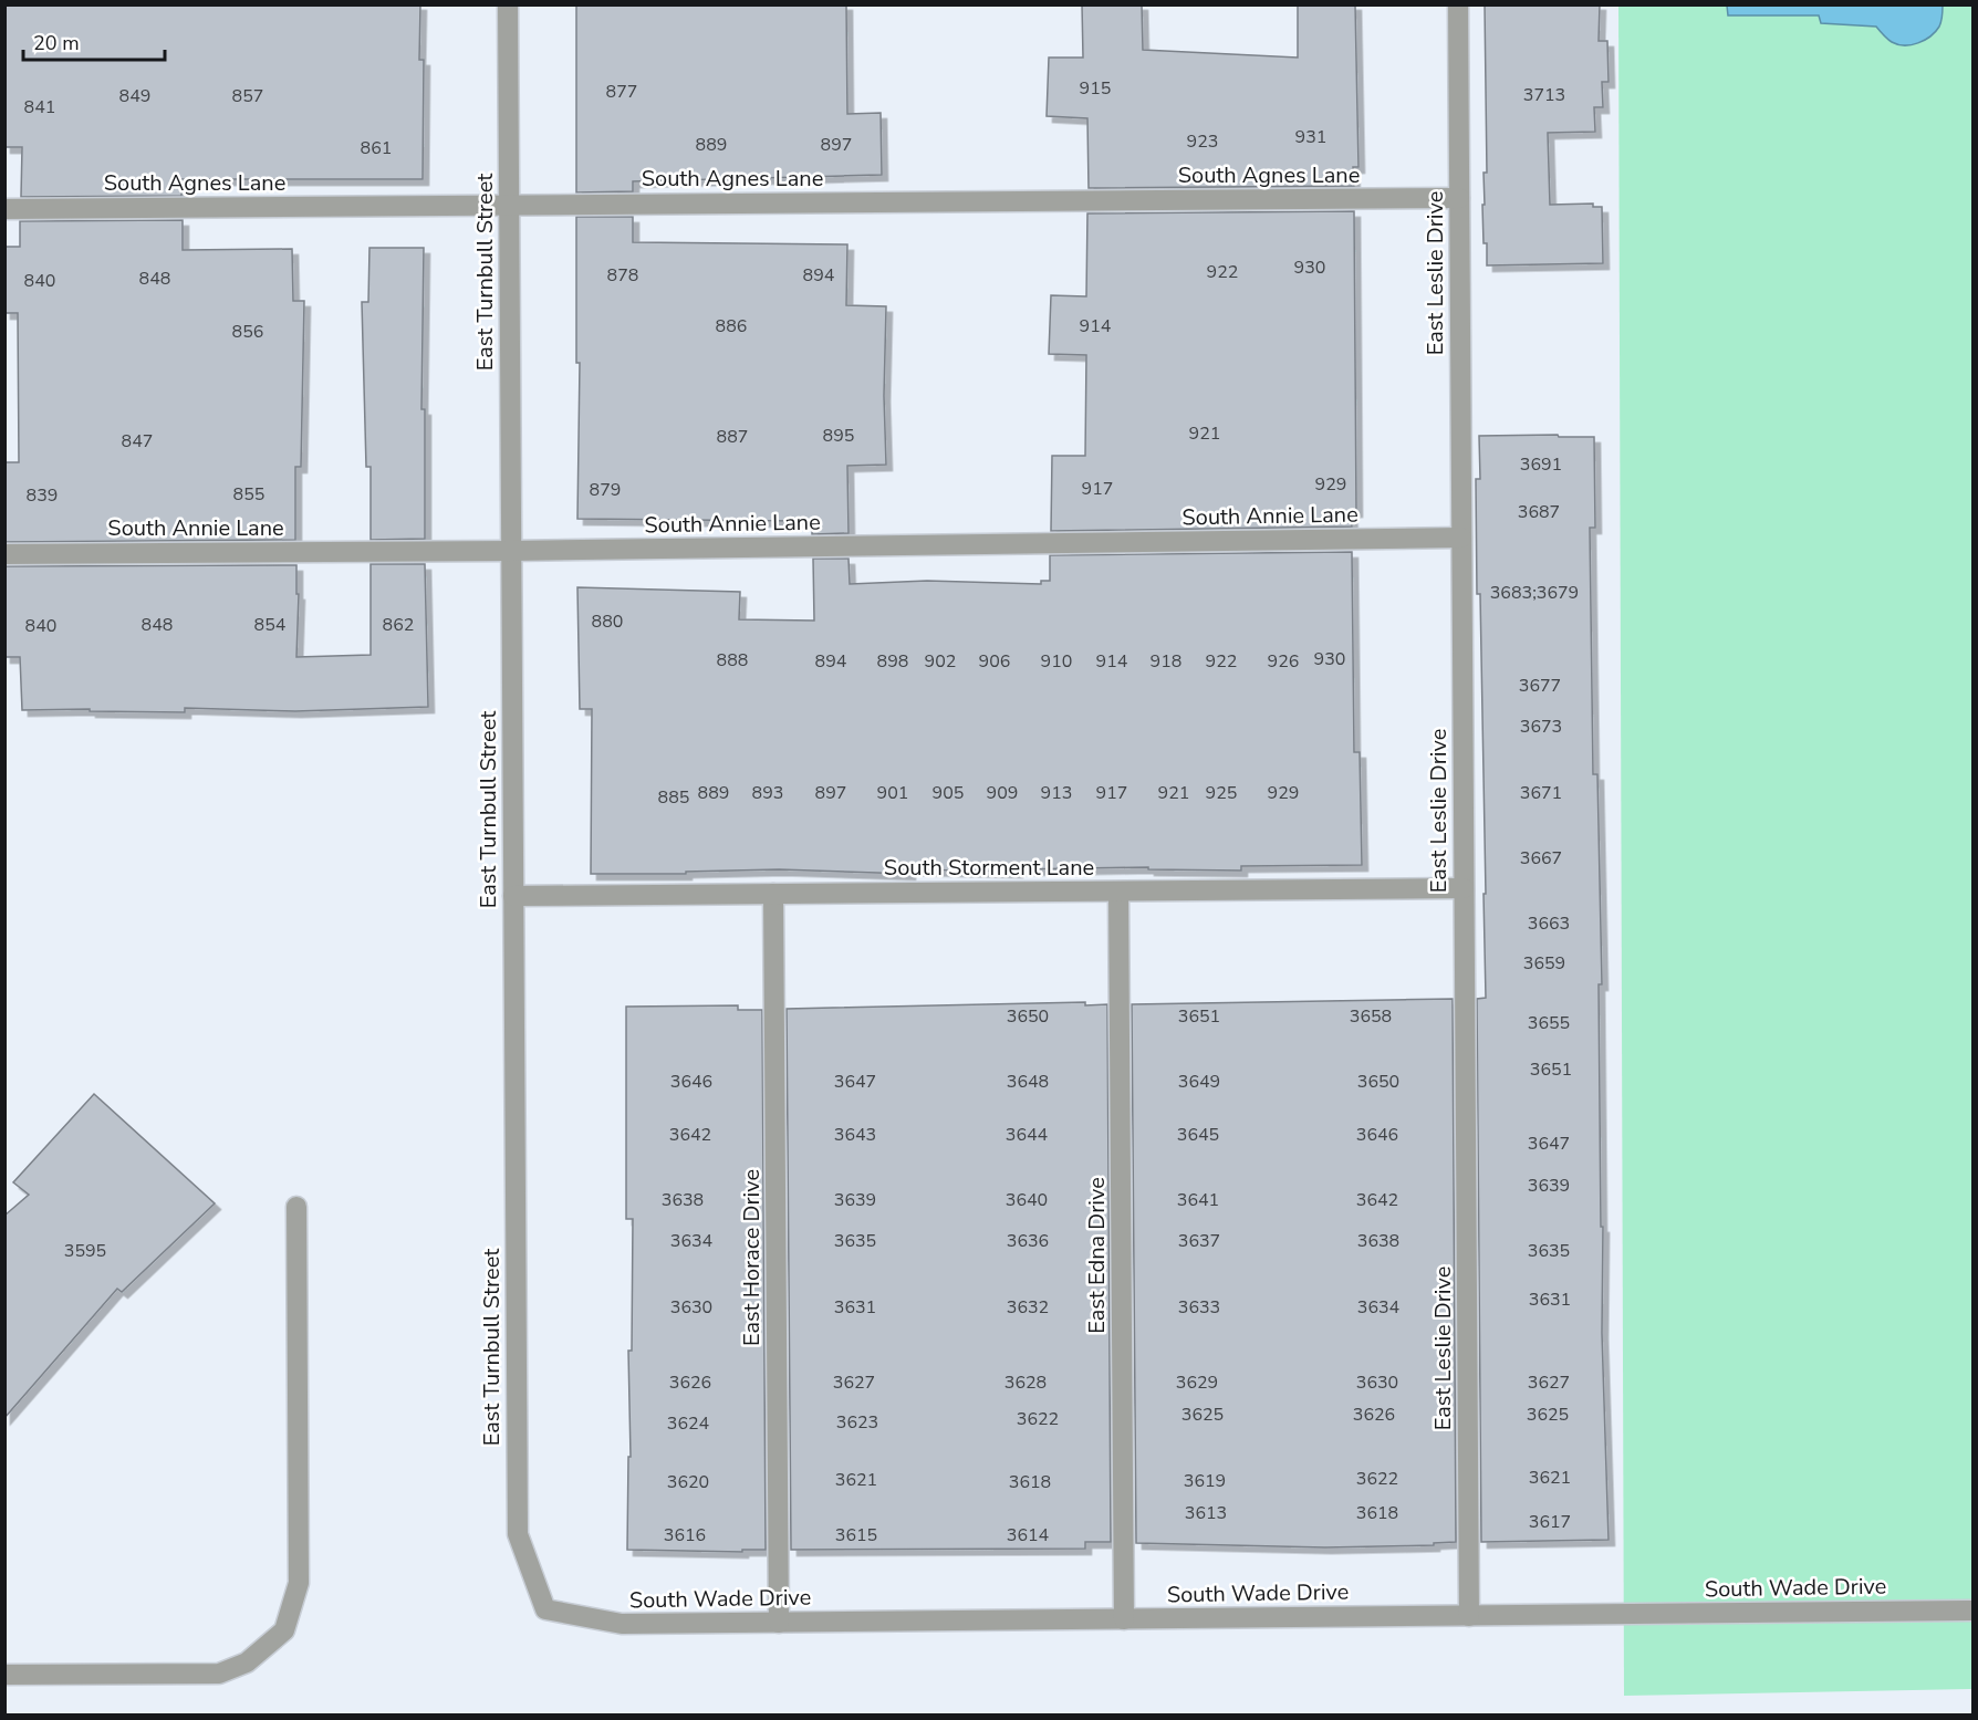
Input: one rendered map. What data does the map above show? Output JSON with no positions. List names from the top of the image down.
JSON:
{
  "streets": {
    "street": [
      "South Agnes Lane",
      "East Turnbull Street",
      "East Leslie Drive",
      "South Annie Lane",
      "South Storment Lane",
      "East Edna Drive",
      "East Horace Drive",
      "South Wade Drive"
    ]
  },
  "crossings": [
    ["South Agnes Lane", "East Turnbull Street"],
    ["South Agnes Lane", "East Leslie Drive"],
    ["East Turnbull Street", "South Annie Lane"],
    ["East Turnbull Street", "South Storment Lane"],
    ["East Turnbull Street", "South Wade Drive"],
    ["East Leslie Drive", "South Annie Lane"],
    ["East Leslie Drive", "South Storment Lane"],
    ["East Leslie Drive", "South Wade Drive"],
    ["South Storment Lane", "East Edna Drive"],
    ["South Storment Lane", "East Horace Drive"],
    ["East Edna Drive", "South Wade Drive"],
    ["East Horace Drive", "South Wade Drive"]
  ],
  "house_numbers": [
    "915",
    "877",
    "3713",
    "849",
    "857",
    "841",
    "931",
    "923",
    "889",
    "897",
    "861",
    "930",
    "922",
    "878",
    "894",
    "848",
    "840",
    "886",
    "914",
    "856",
    "921",
    "895",
    "887",
    "847",
    "3691",
    "929",
    "917",
    "879",
    "855",
    "839",
    "3687",
    "3683;3679",
    "880",
    "848",
    "854",
    "862",
    "840",
    "930",
    "888",
    "894",
    "898",
    "902",
    "906",
    "910",
    "914",
    "918",
    "922",
    "926",
    "3677",
    "3673",
    "889",
    "893",
    "897",
    "901",
    "905",
    "909",
    "913",
    "917",
    "921",
    "925",
    "929",
    "3671",
    "885",
    "3667",
    "3663",
    "3659",
    "3650",
    "3651",
    "3658",
    "3655",
    "3651",
    "3646",
    "3647",
    "3648",
    "3649",
    "3650",
    "3642",
    "3643",
    "3644",
    "3645",
    "3646",
    "3647",
    "3639",
    "3638",
    "3639",
    "3640",
    "3641",
    "3642",
    "3634",
    "3635",
    "3636",
    "3637",
    "3638",
    "3595",
    "3635",
    "3631",
    "3630",
    "3631",
    "3632",
    "3633",
    "3634",
    "3626",
    "3627",
    "3628",
    "3629",
    "3630",
    "3627",
    "3625",
    "3626",
    "3625",
    "3622",
    "3623",
    "3624",
    "3621",
    "3622",
    "3621",
    "3619",
    "3620",
    "3618",
    "3613",
    "3618",
    "3617",
    "3616",
    "3615",
    "3614"
  ],
  "scale_bar": "20 m"
}
